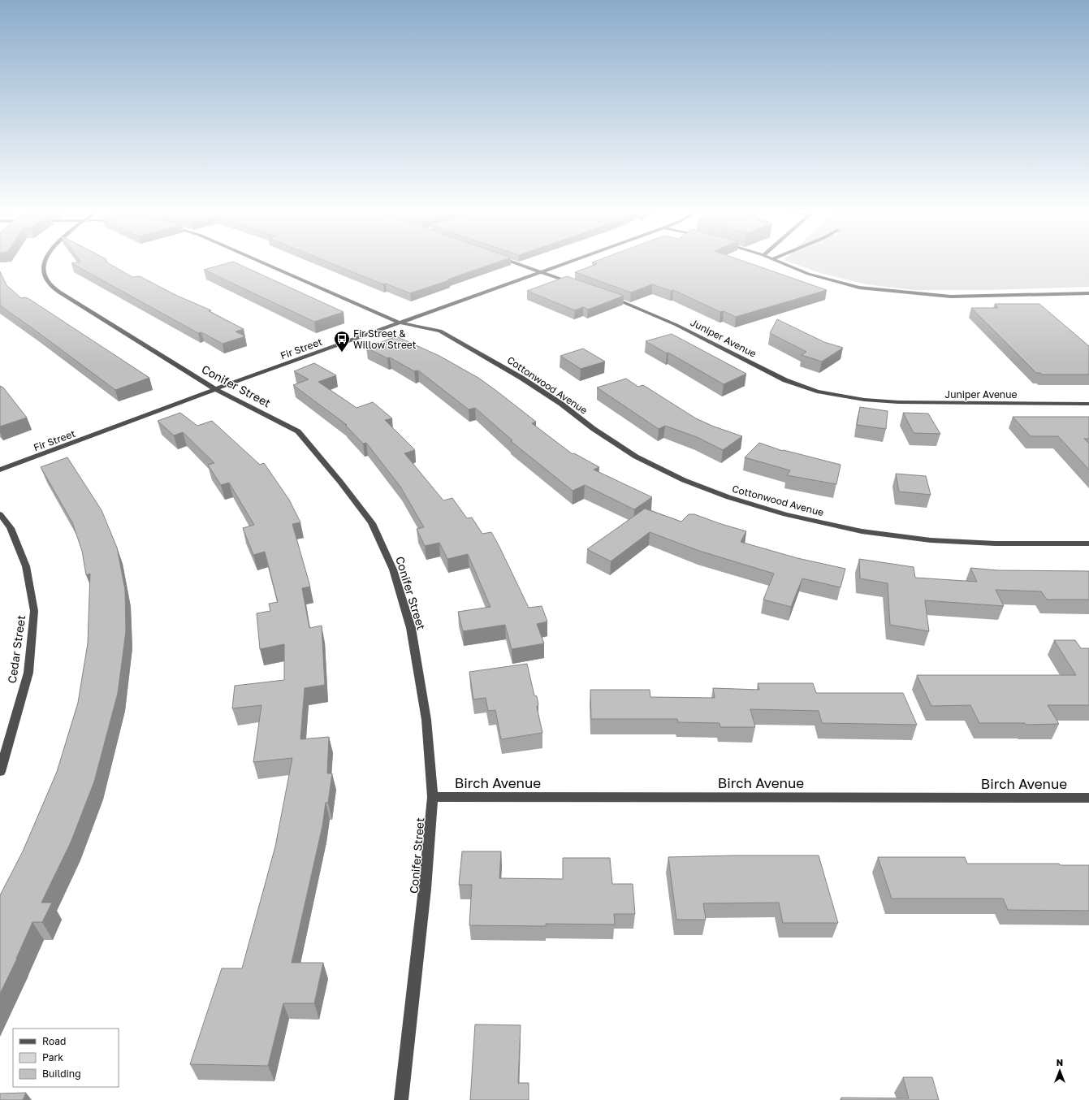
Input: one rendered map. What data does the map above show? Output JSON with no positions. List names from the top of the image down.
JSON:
{
  "streets": {
    "street": [
      "Juniper Avenue",
      "Fir Street",
      "Cottonwood Avenue",
      "Conifer Street",
      "Cedar Street",
      "Birch Avenue"
    ]
  },
  "crossings": [
    ["Fir Street", "Cottonwood Avenue"],
    ["Fir Street", "Conifer Street"],
    ["Conifer Street", "Birch Avenue"]
  ],
  "places": {
    "bus stop": ["Fir Street & Willow Street"]
  },
  "legend": ["Road", "Park", "Building"],
  "north": "top"
}
